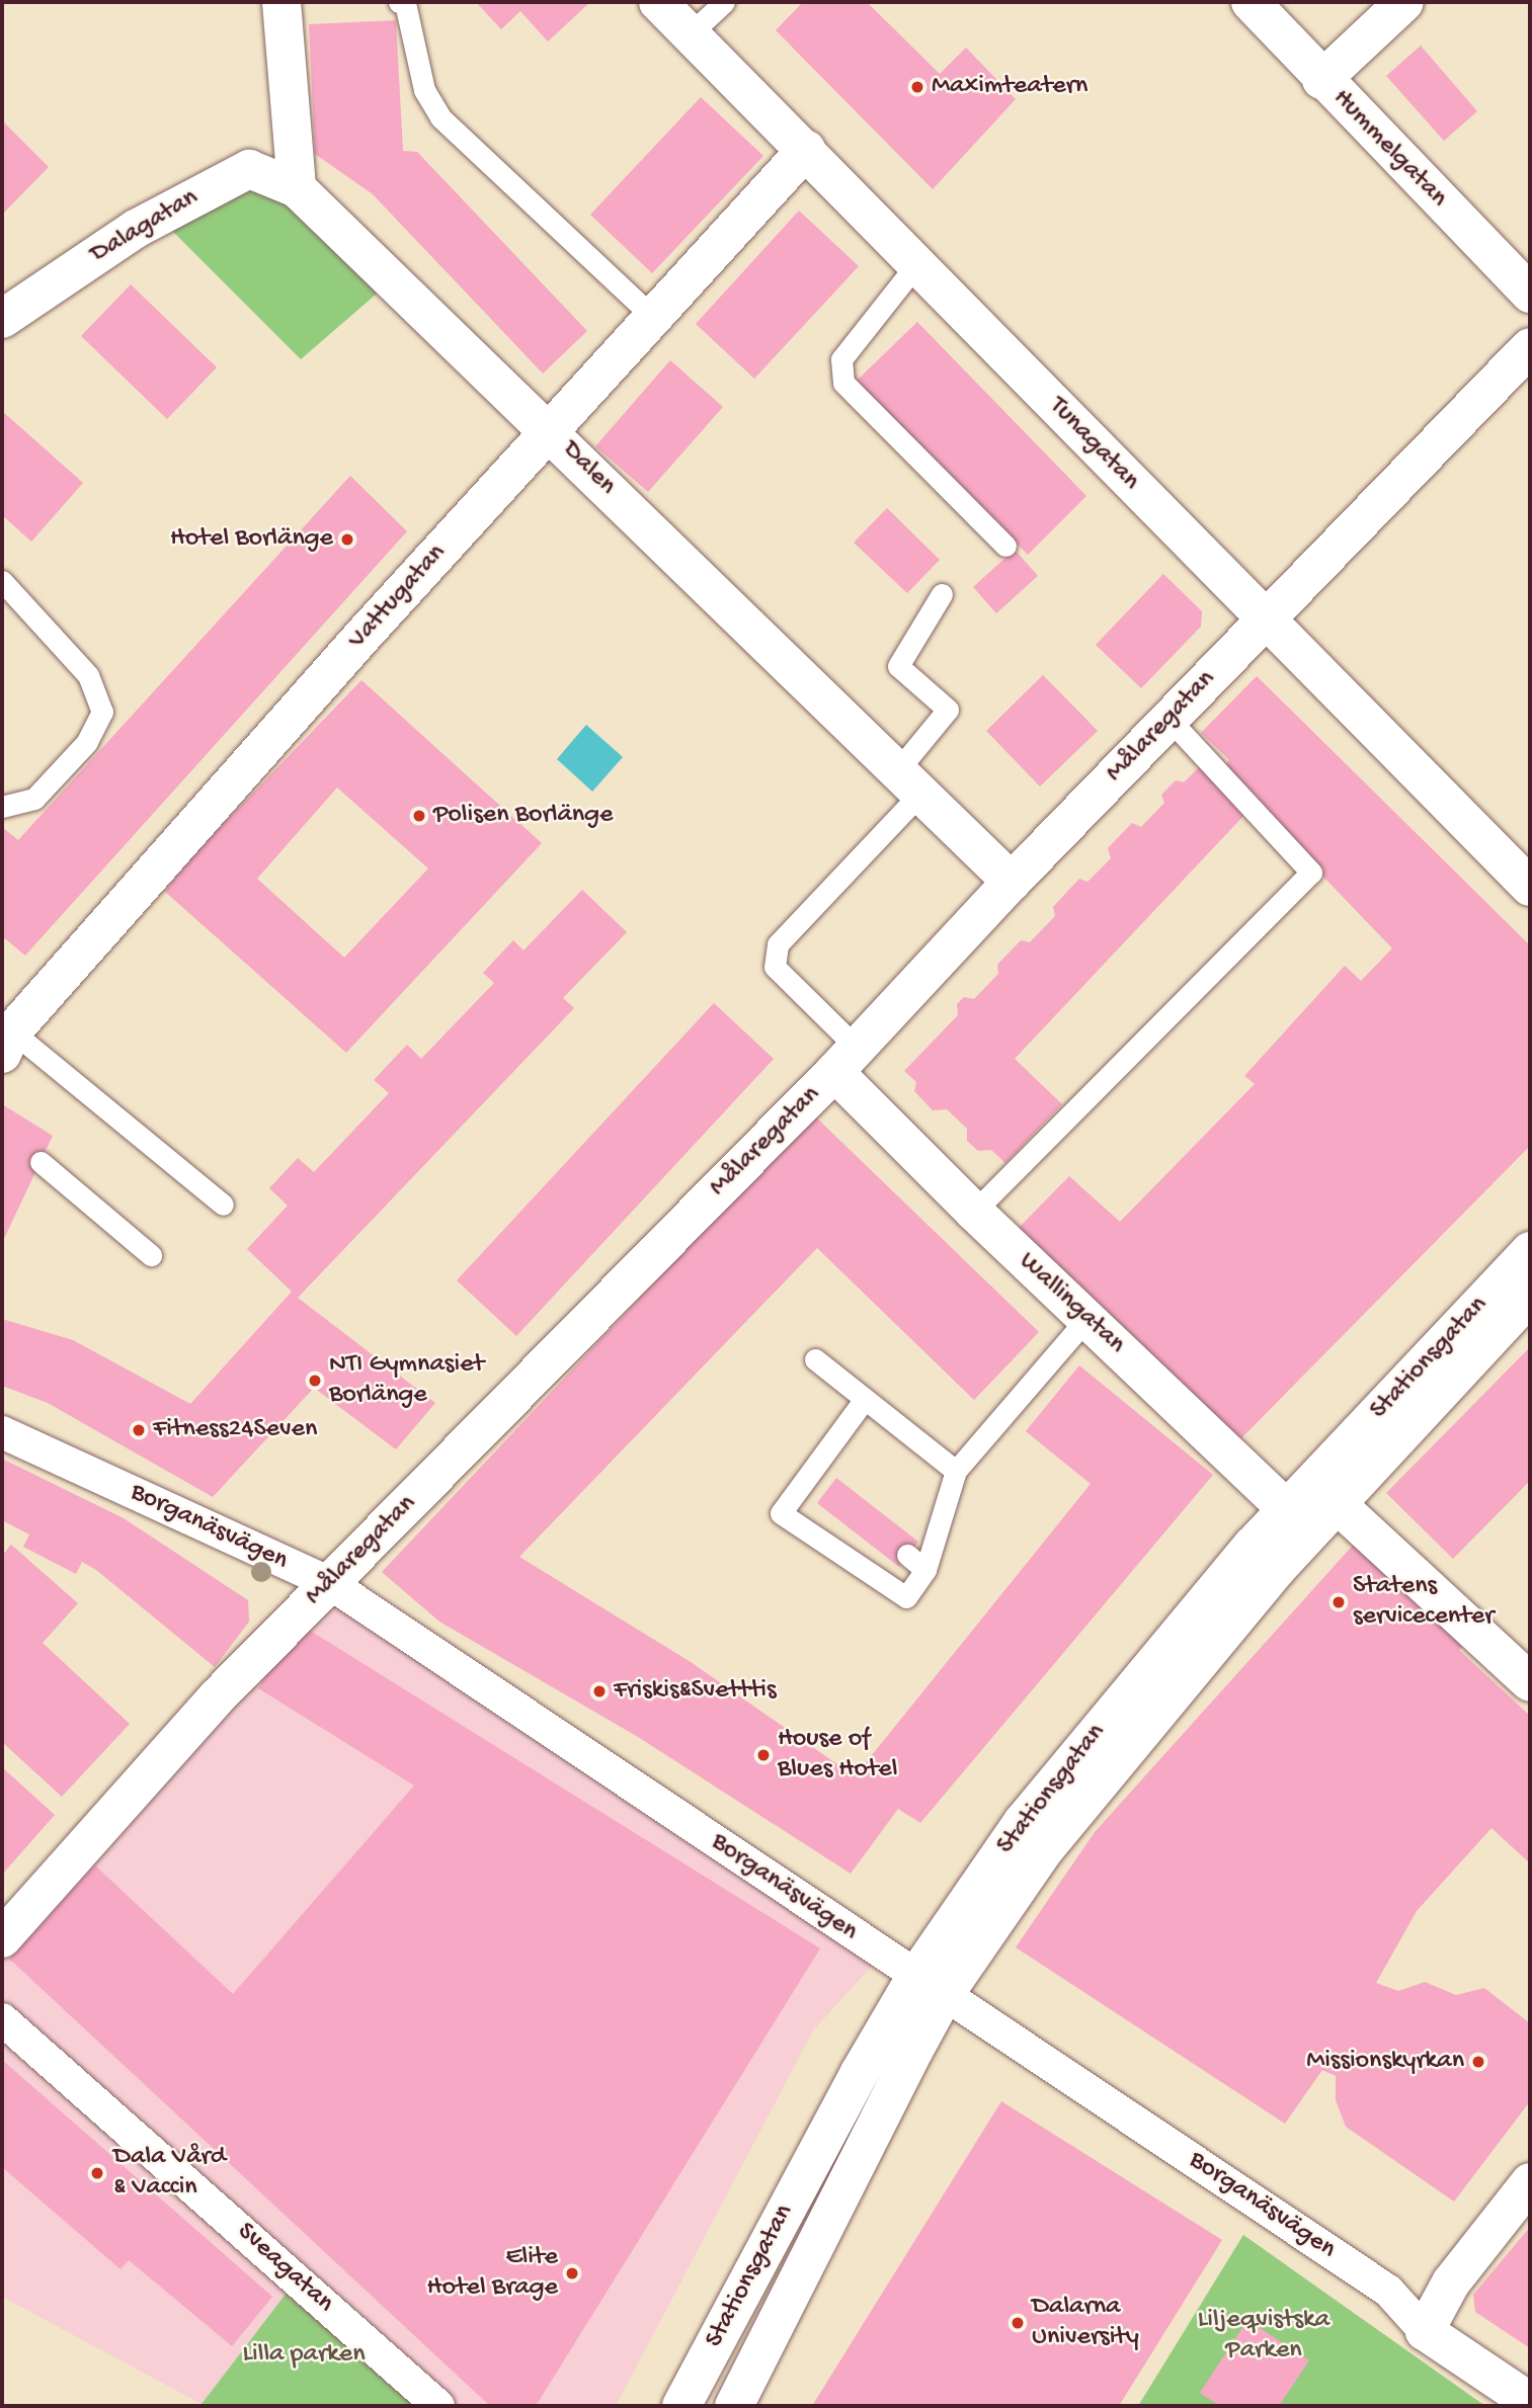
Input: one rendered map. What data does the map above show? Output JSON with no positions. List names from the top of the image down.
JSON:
{
  "streets": {
    "street": [
      "Hummelgatan",
      "Dalagatan",
      "Tunagatan",
      "Dalen",
      "Vattugatan",
      "Målaregatan",
      "Wallingatan",
      "Stationsgatan",
      "Borganäsvägen",
      "Sveagatan"
    ]
  },
  "crossings": [
    ["Dalagatan", "Dalen"],
    ["Tunagatan", "Vattugatan"],
    ["Tunagatan", "Målaregatan"],
    ["Dalen", "Vattugatan"],
    ["Dalen", "Målaregatan"],
    ["Målaregatan", "Wallingatan"],
    ["Målaregatan", "Borganäsvägen"],
    ["Wallingatan", "Stationsgatan"],
    ["Stationsgatan", "Borganäsvägen"]
  ],
  "parks": ["Liljeqvistska Parken", "Lilla parken"],
  "places": [
    "Maximteatern",
    "Hotel Borlänge",
    "Polisen Borlänge",
    "NTI Gymnasiet Borlänge",
    "Fitness24Seven",
    "Statens servicecenter",
    "Friskis&Svetttis",
    "House of Blues Hotel",
    "Missionskyrkan",
    "Dala Vård & Vaccin",
    "Elite Hotel Brage",
    "Dalarna University"
  ]
}
